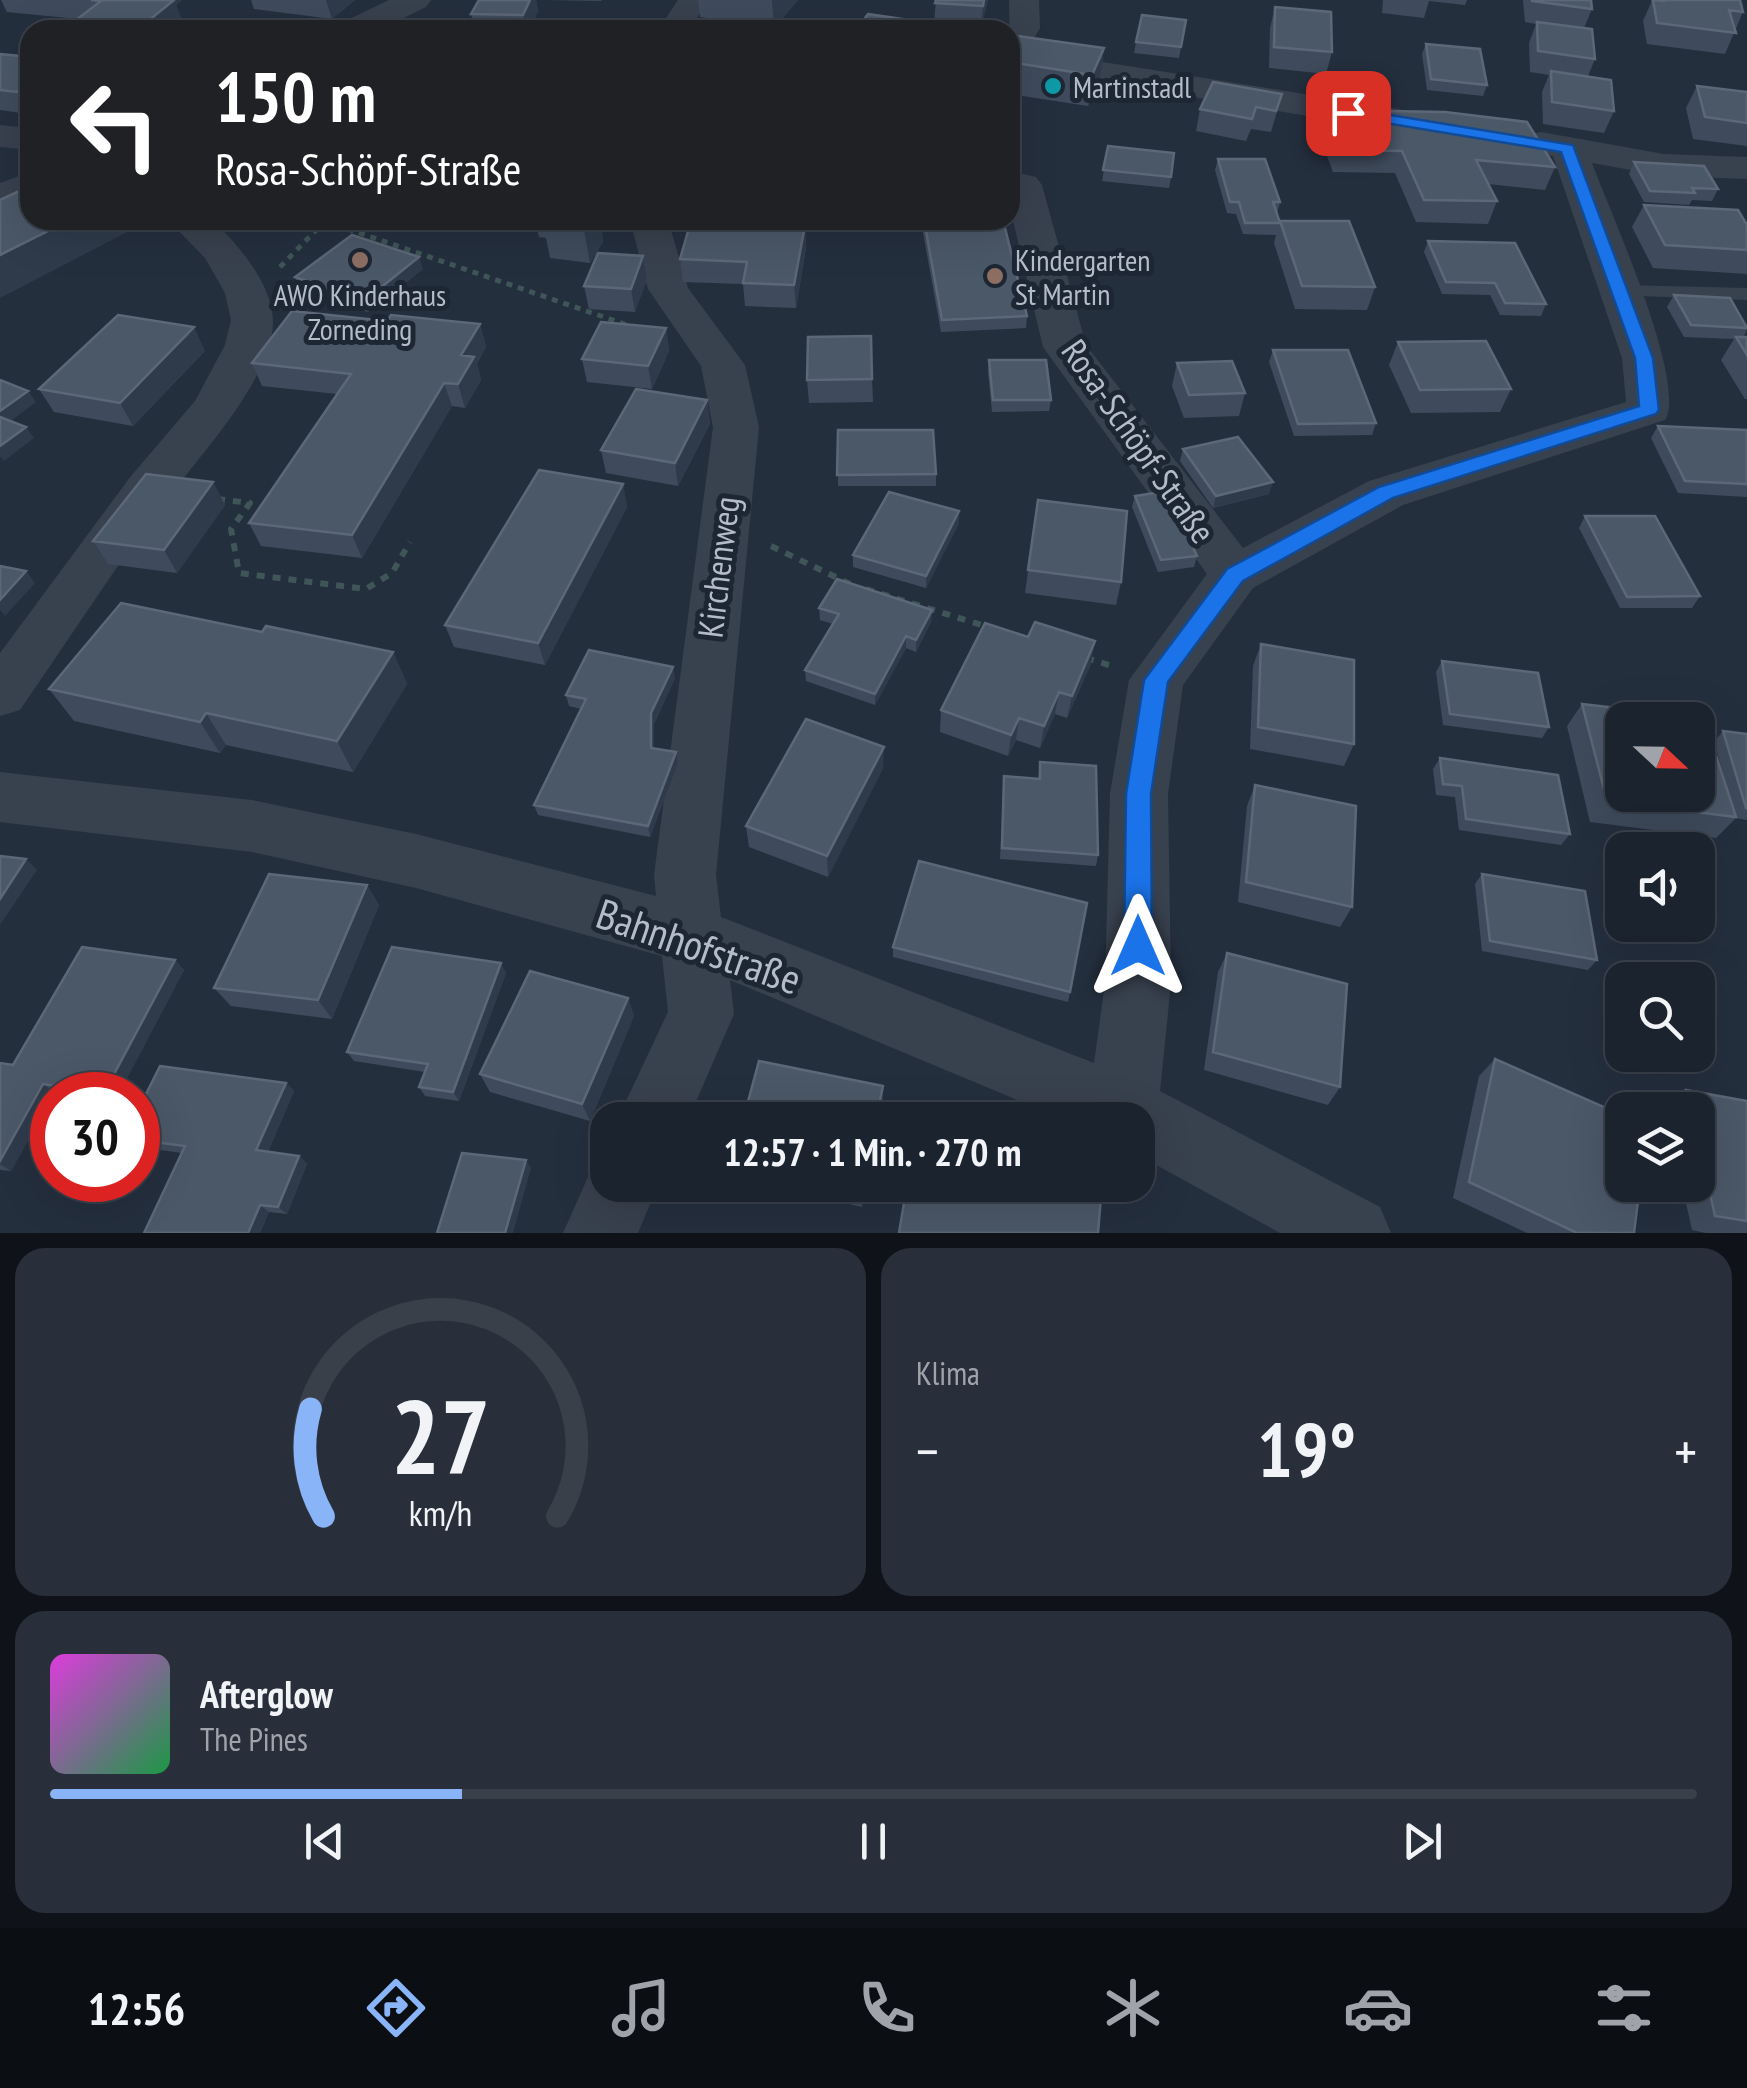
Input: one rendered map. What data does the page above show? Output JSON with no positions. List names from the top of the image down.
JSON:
{
  "streets": {
    "street": ["Rosa-Schöpf-Straße", "Kirchenweg", "Bahnhofstraße"]
  },
  "crossings": [
    ["Kirchenweg", "Bahnhofstraße"]
  ],
  "places": ["Martinstadl", "AWO Kinderhaus Zorneding", "Kindergarten St Martin"],
  "north": "right",
  "page": {
    "turn": ["150 m", "Rosa-Schöpf-Straße"],
    "limit": "30",
    "trip": "12:57 · 1 Min. · 270 m",
    "tile": "Klima",
    "heat": ["−", "19°", "+"],
    "song": ["Afterglow", "The Pines"],
    "tabs": "12:56",
    "gauge": ["27", "km/h"]
  }
}
